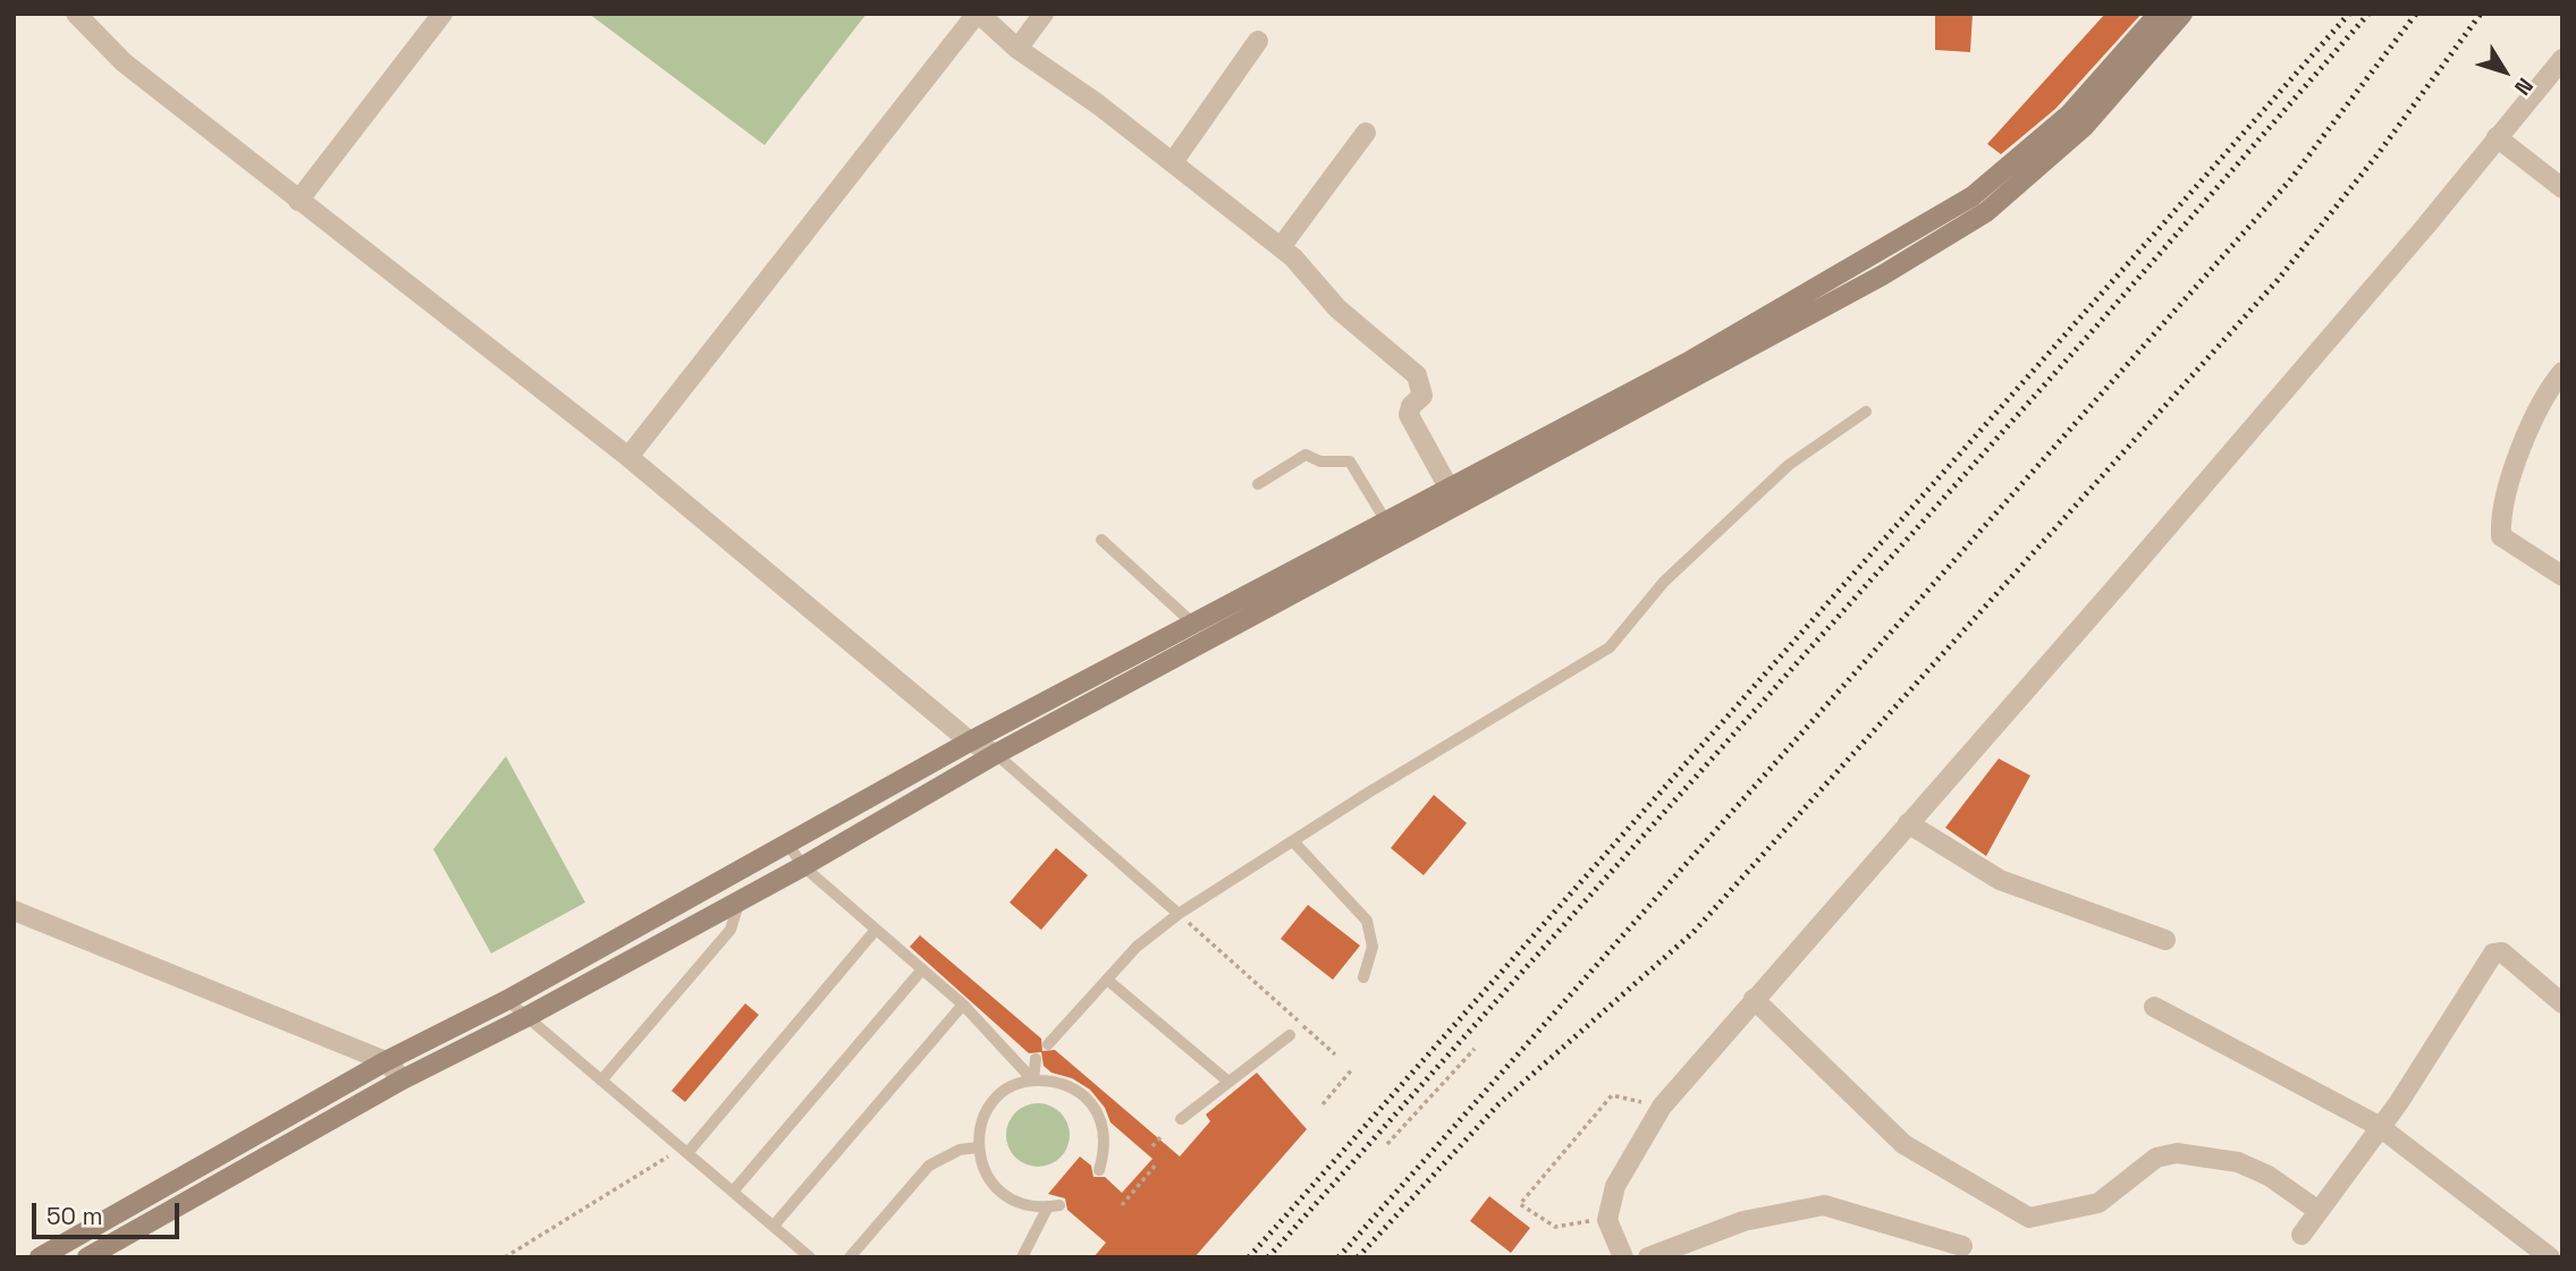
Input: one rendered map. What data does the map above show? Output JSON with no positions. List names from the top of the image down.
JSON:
{
  "scale_bar": "50 m",
  "north": "bottom right"
}
